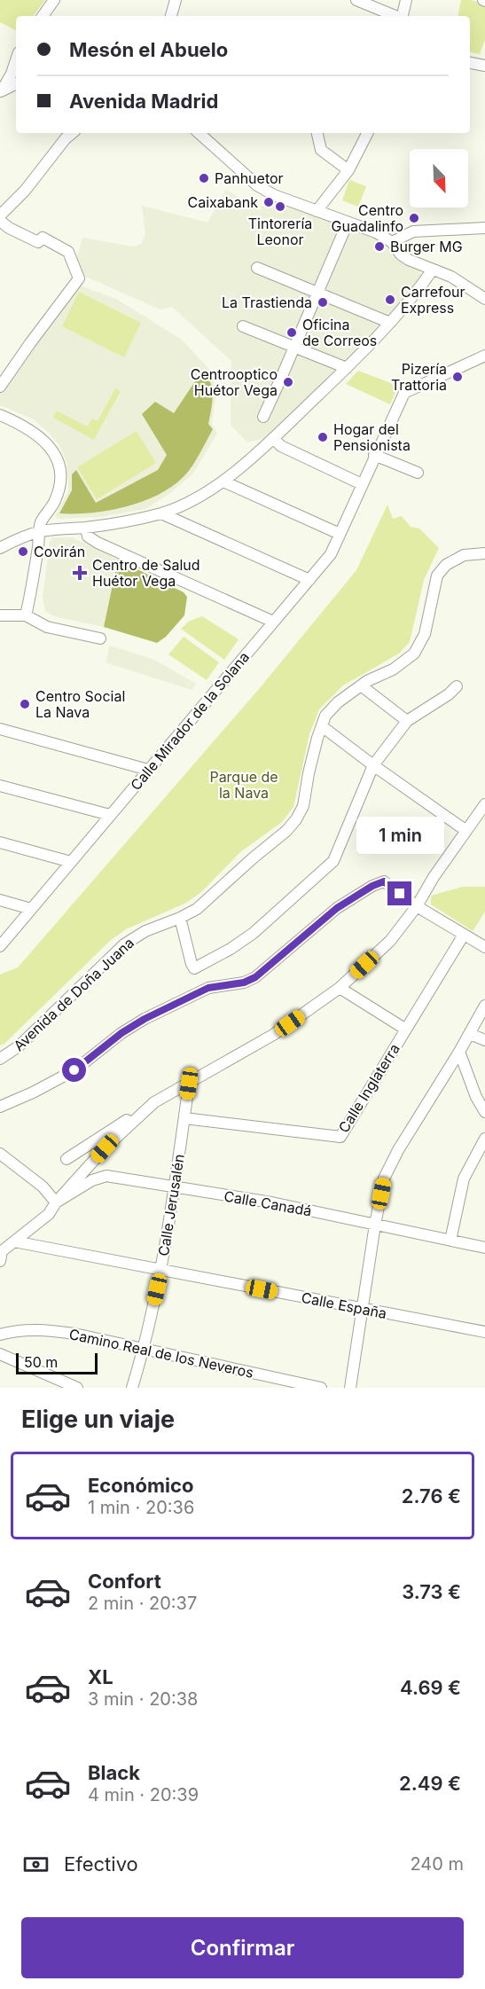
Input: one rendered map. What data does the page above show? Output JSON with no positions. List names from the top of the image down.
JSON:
{
  "streets": {
    "street": [
      "Calle Mirador de la Solana",
      "Avenida de Doña Juana",
      "Calle Inglaterra",
      "Calle Canadá",
      "Calle Jerusalén",
      "Calle España",
      "Camino Real de los Neveros"
    ]
  },
  "crossings": [
    ["Calle Inglaterra", "Calle Jerusalén"],
    ["Calle Canadá", "Calle Jerusalén"],
    ["Calle Jerusalén", "Calle España"],
    ["Calle Jerusalén", "Camino Real de los Neveros"]
  ],
  "parks": ["Parque de la Nava"],
  "places": {
    "other": [
      "Panhuetor",
      "Caixabank",
      "Tintorería Leonor",
      "Centro Guadalinfo",
      "Burger MG",
      "Carrefour Express",
      "La Trastienda",
      "Oficina de Correos",
      "Pizería Trattoria",
      "Centrooptico Huétor Vega",
      "Hogar del Pensionista",
      "Covirán",
      "Centro Social La Nava"
    ],
    "health": ["Centro de Salud Huétor Vega"]
  },
  "scale_bar": "50 m",
  "north": "bottom right",
  "page": {
    "banner": ["Mesón el Abuelo", "Avenida Madrid"],
    "bubble": "1 min",
    "scale": "50 m",
    "heading": "Elige un viaje",
    "list": [
      {
        "name": "Económico",
        "note": "1 min · 20:36",
        "value": "2.76 €"
      },
      {
        "name": "Confort",
        "note": "2 min · 20:37",
        "value": "3.73 €"
      },
      {
        "name": "XL",
        "note": "3 min · 20:38",
        "value": "4.69 €"
      },
      {
        "name": "Black",
        "note": "4 min · 20:39",
        "value": "2.49 €"
      }
    ],
    "pay": ["Efectivo", "240 m"],
    "buttons": "Confirmar"
  }
}
